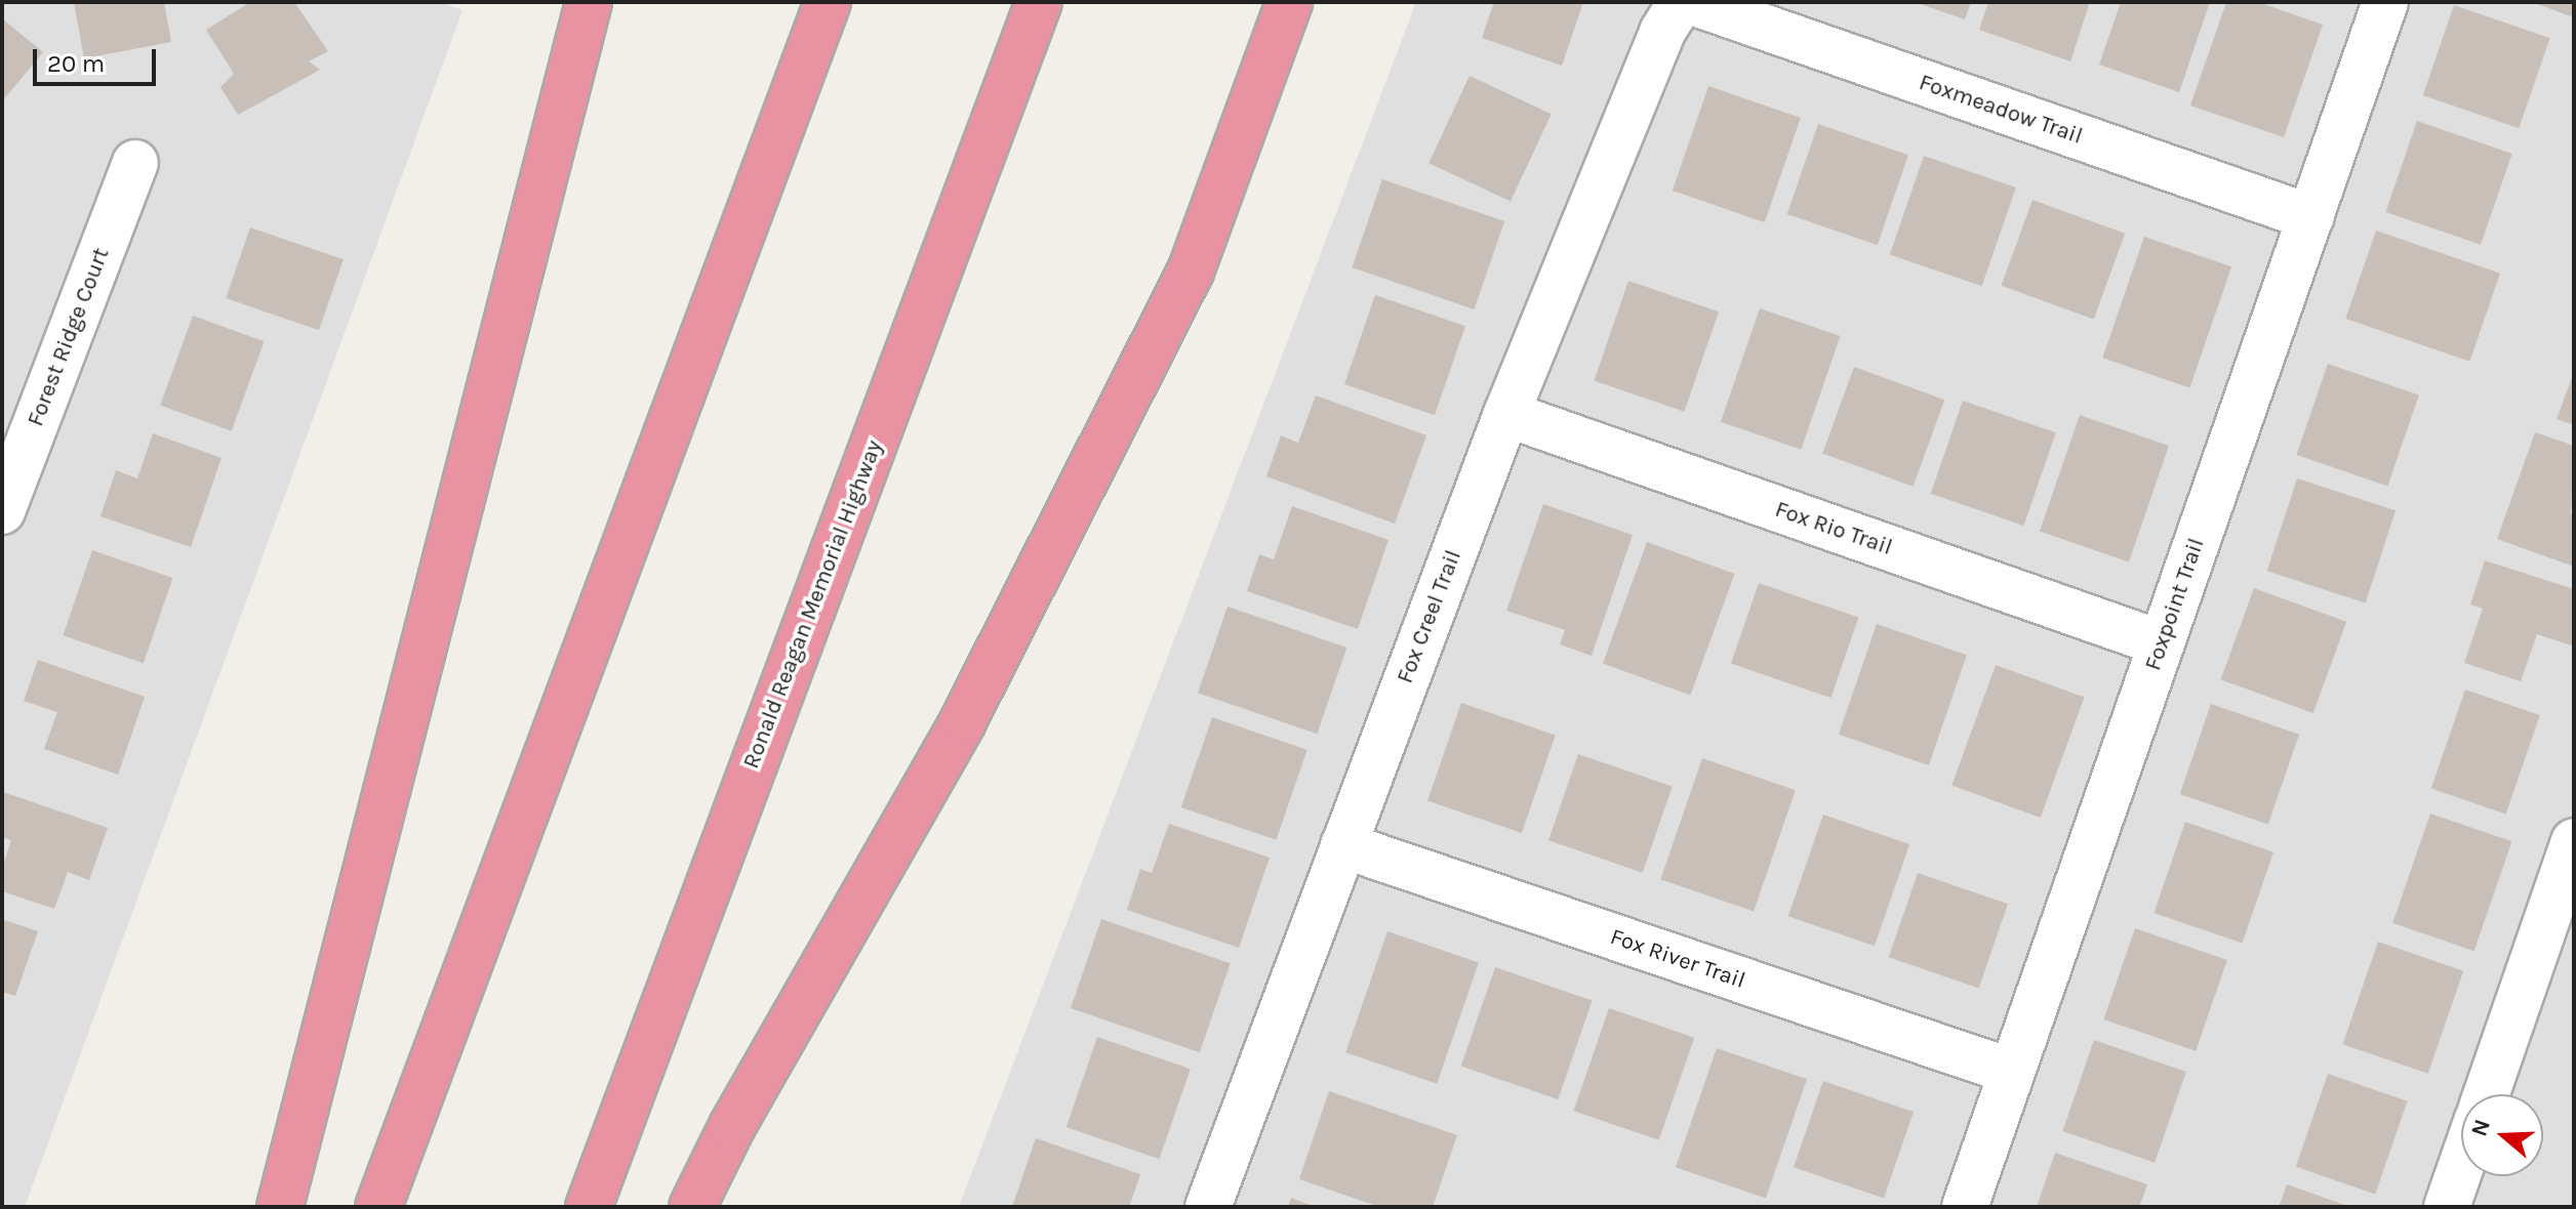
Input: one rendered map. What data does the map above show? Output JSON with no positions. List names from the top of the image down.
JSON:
{
  "streets": {
    "highway": ["Ronald Reagan Memorial Highway"],
    "street": [
      "Foxmeadow Trail",
      "Forest Ridge Court",
      "Fox Rio Trail",
      "Foxpoint Trail",
      "Fox Creel Trail",
      "Fox River Trail"
    ]
  },
  "crossings": [
    ["Foxmeadow Trail", "Foxpoint Trail"],
    ["Foxmeadow Trail", "Fox Creel Trail"],
    ["Fox Rio Trail", "Foxpoint Trail"],
    ["Fox Rio Trail", "Fox Creel Trail"],
    ["Foxpoint Trail", "Fox River Trail"],
    ["Fox Creel Trail", "Fox River Trail"]
  ],
  "scale_bar": "20 m",
  "north": "left"
}
